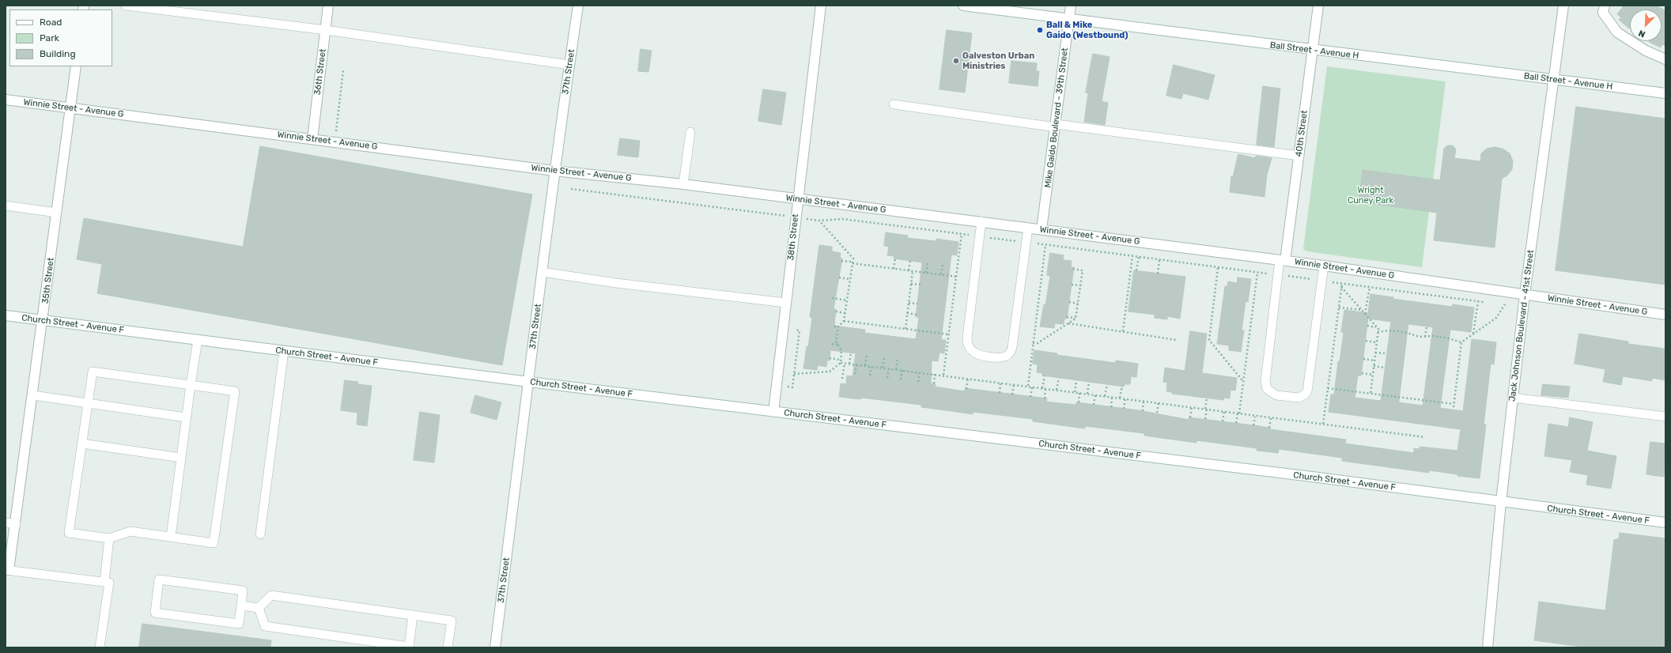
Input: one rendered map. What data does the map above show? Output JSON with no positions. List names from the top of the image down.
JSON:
{
  "streets": {
    "street": [
      "Ball Street - Avenue H",
      "36th Street",
      "37th Street",
      "Winnie Street - Avenue G",
      "Mike Gaido Boulevard - 39th Street",
      "40th Street",
      "38th Street",
      "35th Street",
      "Church Street - Avenue F",
      "Jack Johnson Boulevard - 41st Street"
    ]
  },
  "crossings": [
    ["Ball Street - Avenue H", "Mike Gaido Boulevard - 39th Street"],
    ["Ball Street - Avenue H", "40th Street"],
    ["Ball Street - Avenue H", "Jack Johnson Boulevard - 41st Street"],
    ["36th Street", "Winnie Street - Avenue G"],
    ["37th Street", "Winnie Street - Avenue G"],
    ["37th Street", "Church Street - Avenue F"],
    ["Winnie Street - Avenue G", "Mike Gaido Boulevard - 39th Street"],
    ["Winnie Street - Avenue G", "40th Street"],
    ["Winnie Street - Avenue G", "38th Street"],
    ["Winnie Street - Avenue G", "35th Street"],
    ["Winnie Street - Avenue G", "Jack Johnson Boulevard - 41st Street"],
    ["38th Street", "Church Street - Avenue F"],
    ["35th Street", "Church Street - Avenue F"],
    ["Church Street - Avenue F", "Jack Johnson Boulevard - 41st Street"]
  ],
  "parks": ["Wright Cuney Park"],
  "places": ["Ball & Mike Gaido (Westbound)", "Galveston Urban Ministries"],
  "legend": ["Road", "Park", "Building"],
  "north": "bottom left"
}
